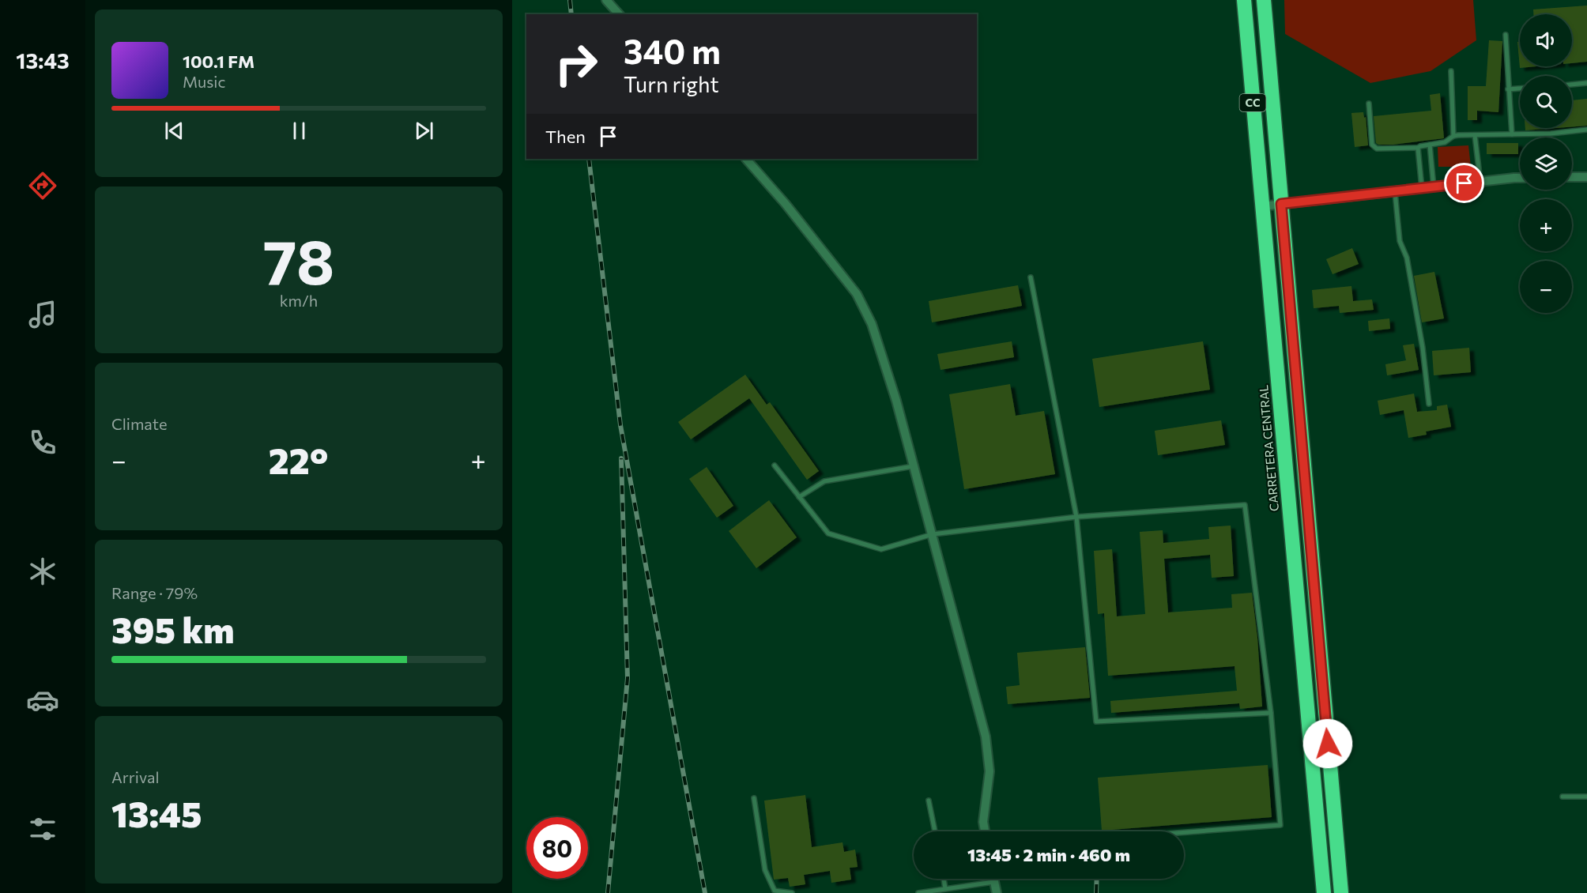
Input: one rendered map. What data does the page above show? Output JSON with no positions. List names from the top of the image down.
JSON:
{
  "streets": {
    "highway": ["CC", "CARRETERA CENTRAL"]
  },
  "page": {
    "tabs": "13:43",
    "map_buttons": ["+", "−"],
    "turn": ["340 m", "Turn right"],
    "song": ["100.1 FM", "Music"],
    "then": "Then",
    "tile": [
      ["78", "km/h"],
      "Climate",
      ["Range · 79%", "395 km"],
      ["Arrival", "13:45"]
    ],
    "heat": ["−", "22°", "+"],
    "limit": "80",
    "trip": "13:45 · 2 min · 460 m"
  }
}
